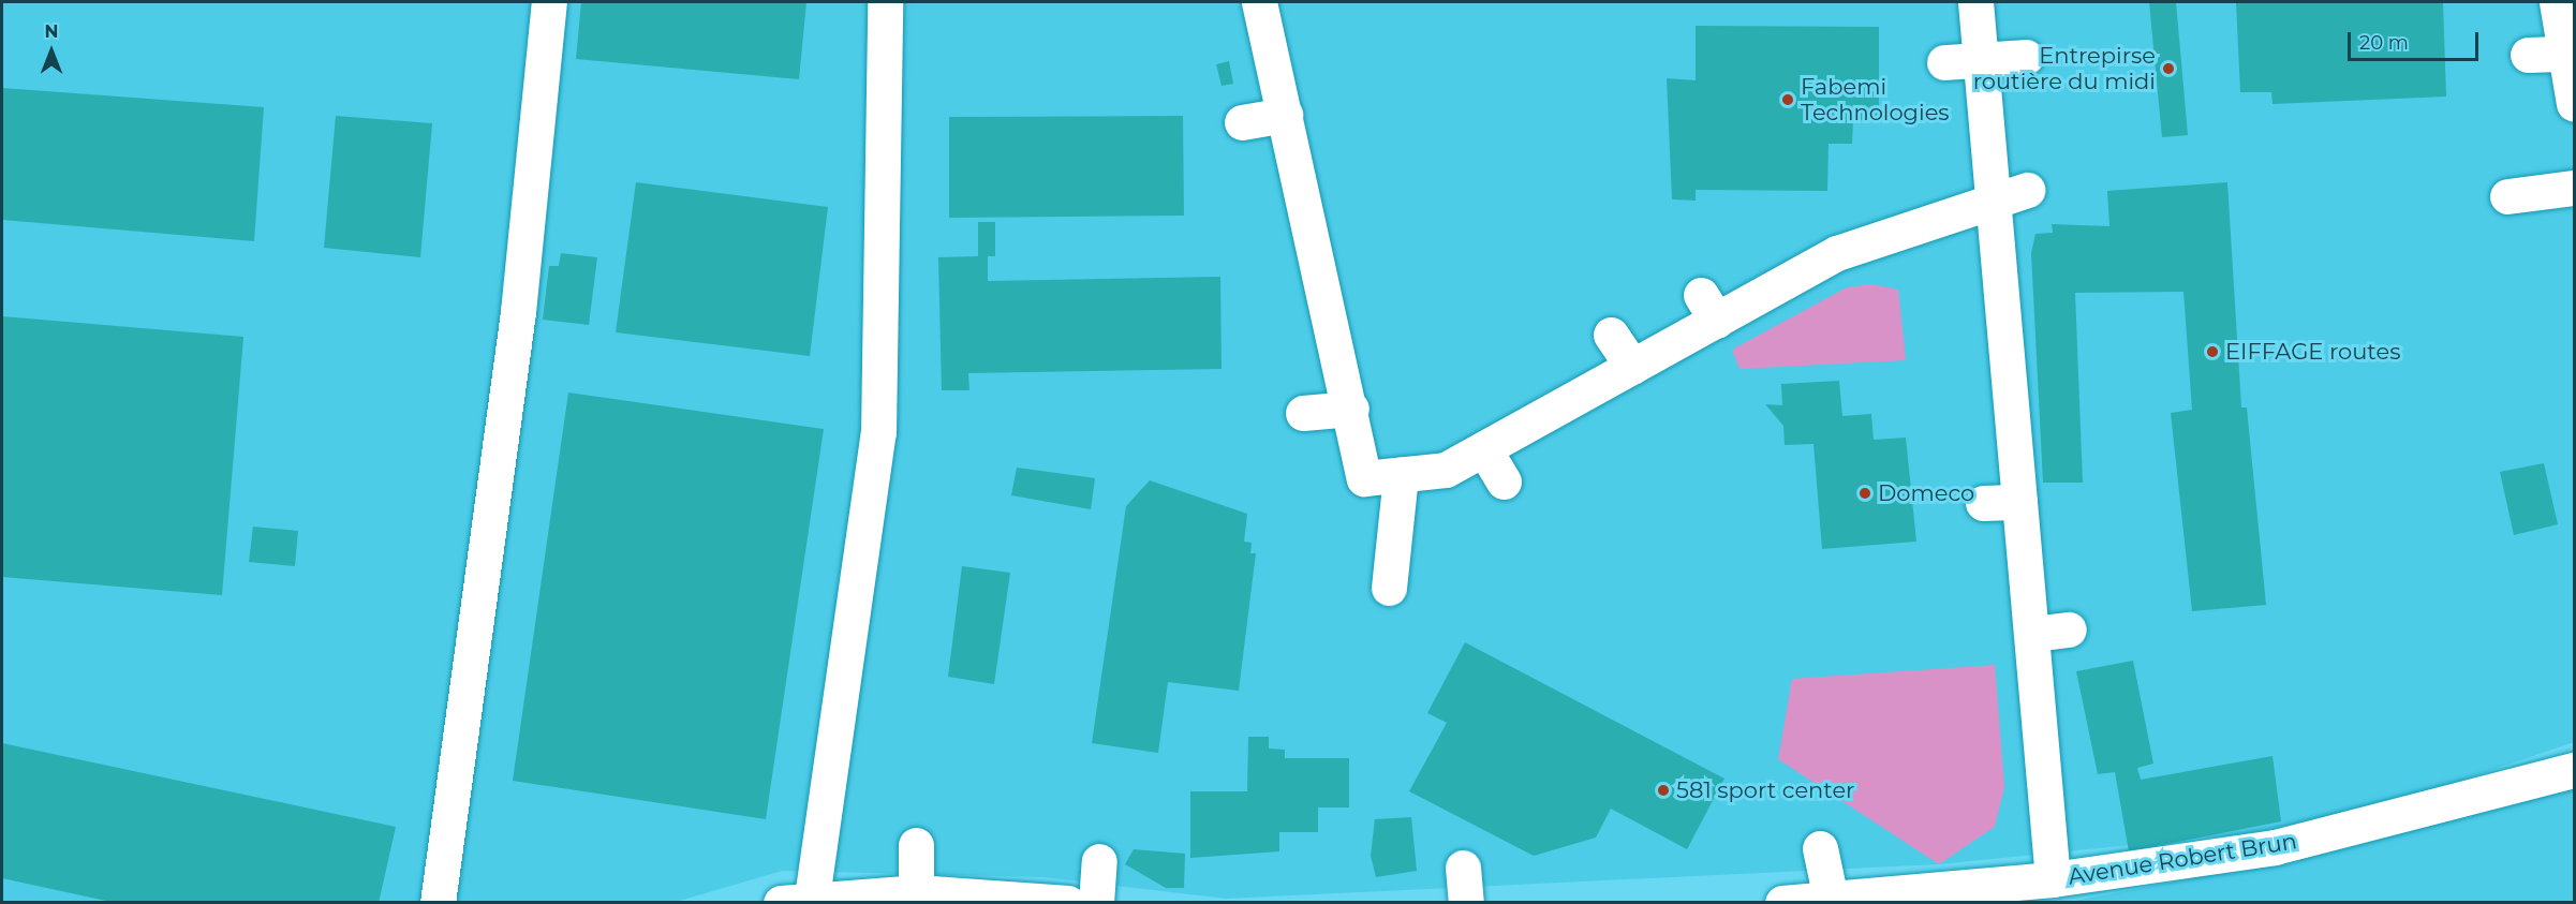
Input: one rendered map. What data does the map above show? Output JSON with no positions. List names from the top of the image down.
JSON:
{
  "streets": {
    "street": ["Avenue Robert Brun"]
  },
  "places": [
    "Entrepirse routière du midi",
    "Fabemi Technologies",
    "EIFFAGE routes",
    "Domeco",
    "581 sport center"
  ],
  "scale_bar": "20 m",
  "north": "top"
}
